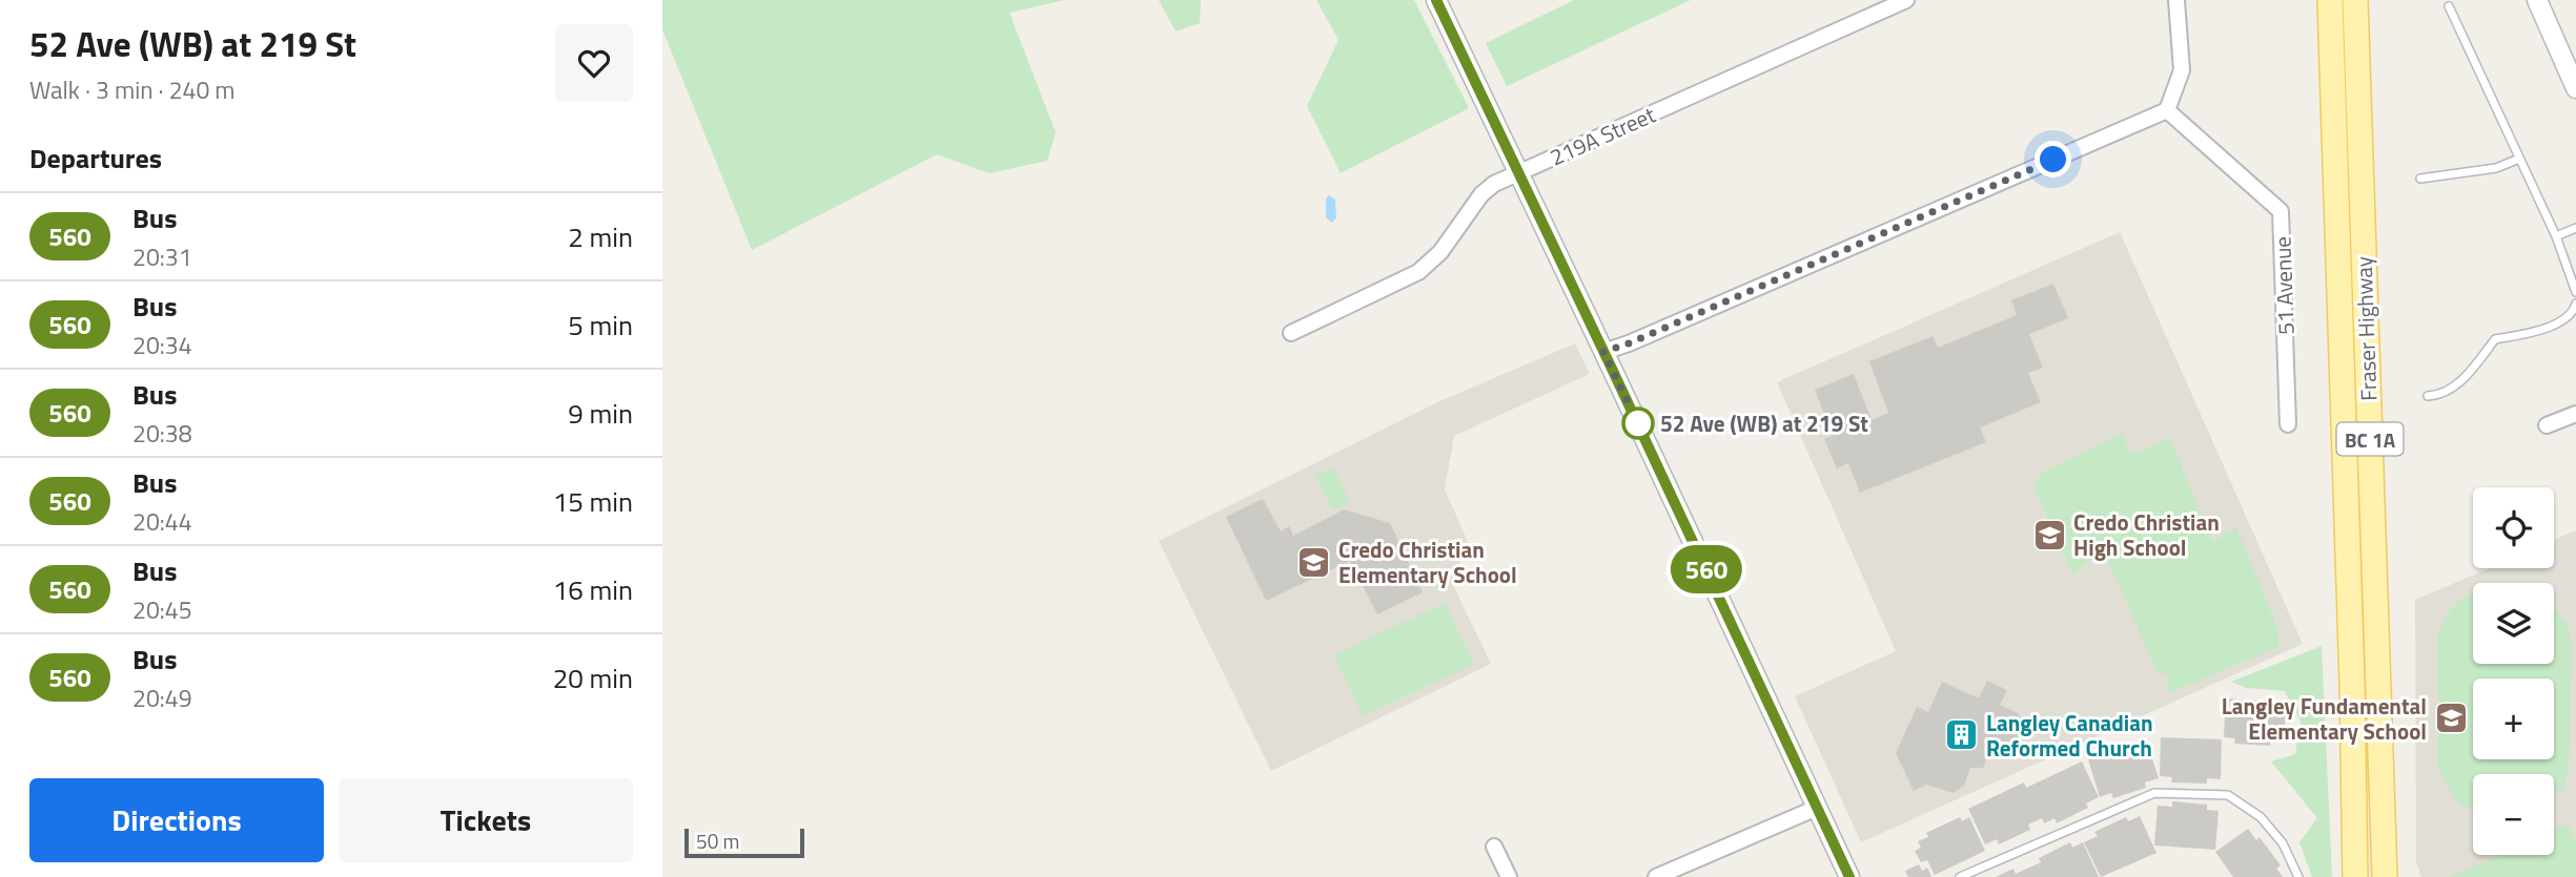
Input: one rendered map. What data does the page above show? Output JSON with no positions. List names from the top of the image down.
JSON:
{
  "streets": {
    "main road": ["Fraser Highway", "BC 1A"],
    "street": ["219A Street", "51 Avenue"]
  },
  "places": {
    "other": ["52 Ave (WB) at 219 St"],
    "school or university": ["Credo Christian High School", "Credo Christian Elementary School", "Langley Fundamental Elementary School"],
    "building": ["Langley Canadian Reformed Church"]
  },
  "lines": ["bus line 560"],
  "scale_bar": "50 m",
  "page": {
    "heading": [
      ["52 Ave (WB) at 219 St", "Walk · 3 min · 240 m"],
      "Departures"
    ],
    "on_map": "560",
    "list": [
      {
        "mark": "560",
        "name": "Bus",
        "note": "20:31",
        "value": "2 min"
      },
      {
        "mark": "560",
        "name": "Bus",
        "note": "20:34",
        "value": "5 min"
      },
      {
        "mark": "560",
        "name": "Bus",
        "note": "20:38",
        "value": "9 min"
      },
      {
        "mark": "560",
        "name": "Bus",
        "note": "20:44",
        "value": "15 min"
      },
      {
        "mark": "560",
        "name": "Bus",
        "note": "20:45",
        "value": "16 min"
      },
      {
        "mark": "560",
        "name": "Bus",
        "note": "20:49",
        "value": "20 min"
      }
    ],
    "map_buttons": ["+", "−"],
    "buttons": ["Directions", "Tickets"],
    "scale": "50 m"
  }
}
